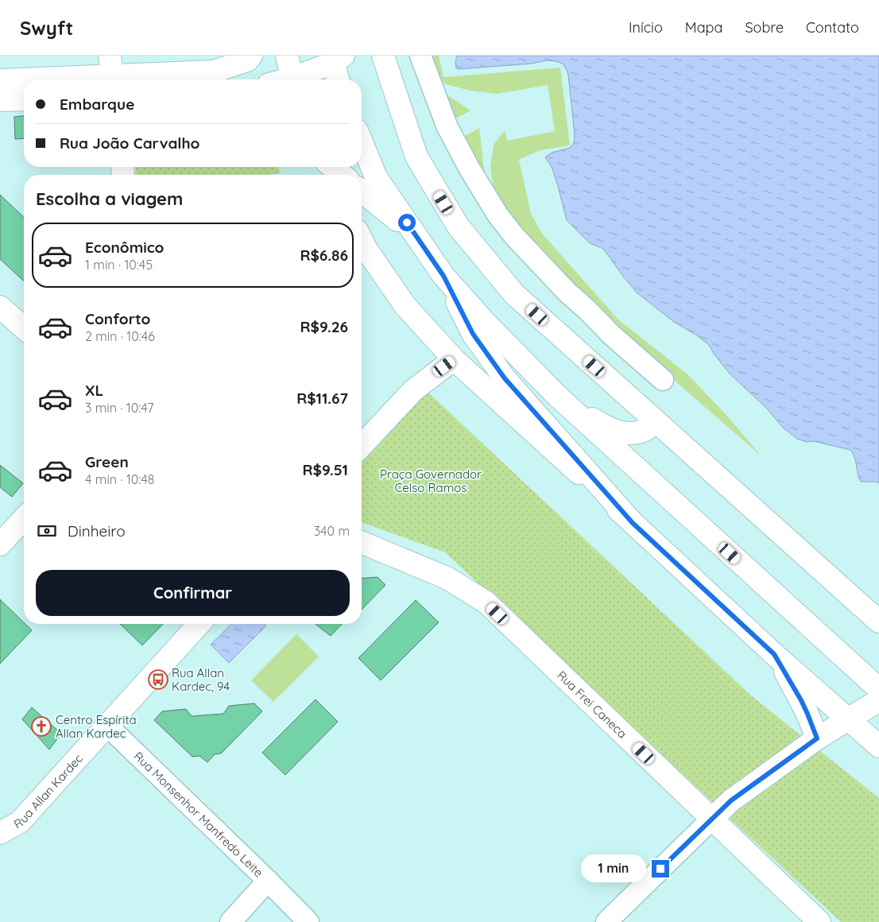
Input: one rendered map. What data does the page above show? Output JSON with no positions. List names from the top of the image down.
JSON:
{
  "streets": {
    "main road": ["Rua Frei Caneca", "Rua Allan Kardec"],
    "street": ["Rua Monsenhor Manfredo Leite"]
  },
  "crossings": [
    ["Rua Allan Kardec", "Rua Monsenhor Manfredo Leite"]
  ],
  "parks": ["Praça Governador Celso Ramos"],
  "places": {
    "bus stop": ["Rua Allan Kardec, 94"],
    "church": ["Centro Espírita Allan Kardec"]
  },
  "page": {
    "header": "Swyft",
    "nav": [
      "Início",
      "Mapa",
      "Sobre",
      "Contato"
    ],
    "banner": ["Embarque", "Rua João Carvalho"],
    "heading": "Escolha a viagem",
    "list": [
      {
        "name": "Econômico",
        "note": "1 min · 10:45",
        "value": "R$6.86"
      },
      {
        "name": "Conforto",
        "note": "2 min · 10:46",
        "value": "R$9.26"
      },
      {
        "name": "XL",
        "note": "3 min · 10:47",
        "value": "R$11.67"
      },
      {
        "name": "Green",
        "note": "4 min · 10:48",
        "value": "R$9.51"
      }
    ],
    "pay": ["Dinheiro", "340 m"],
    "buttons": "Confirmar",
    "bubble": "1 min"
  }
}
